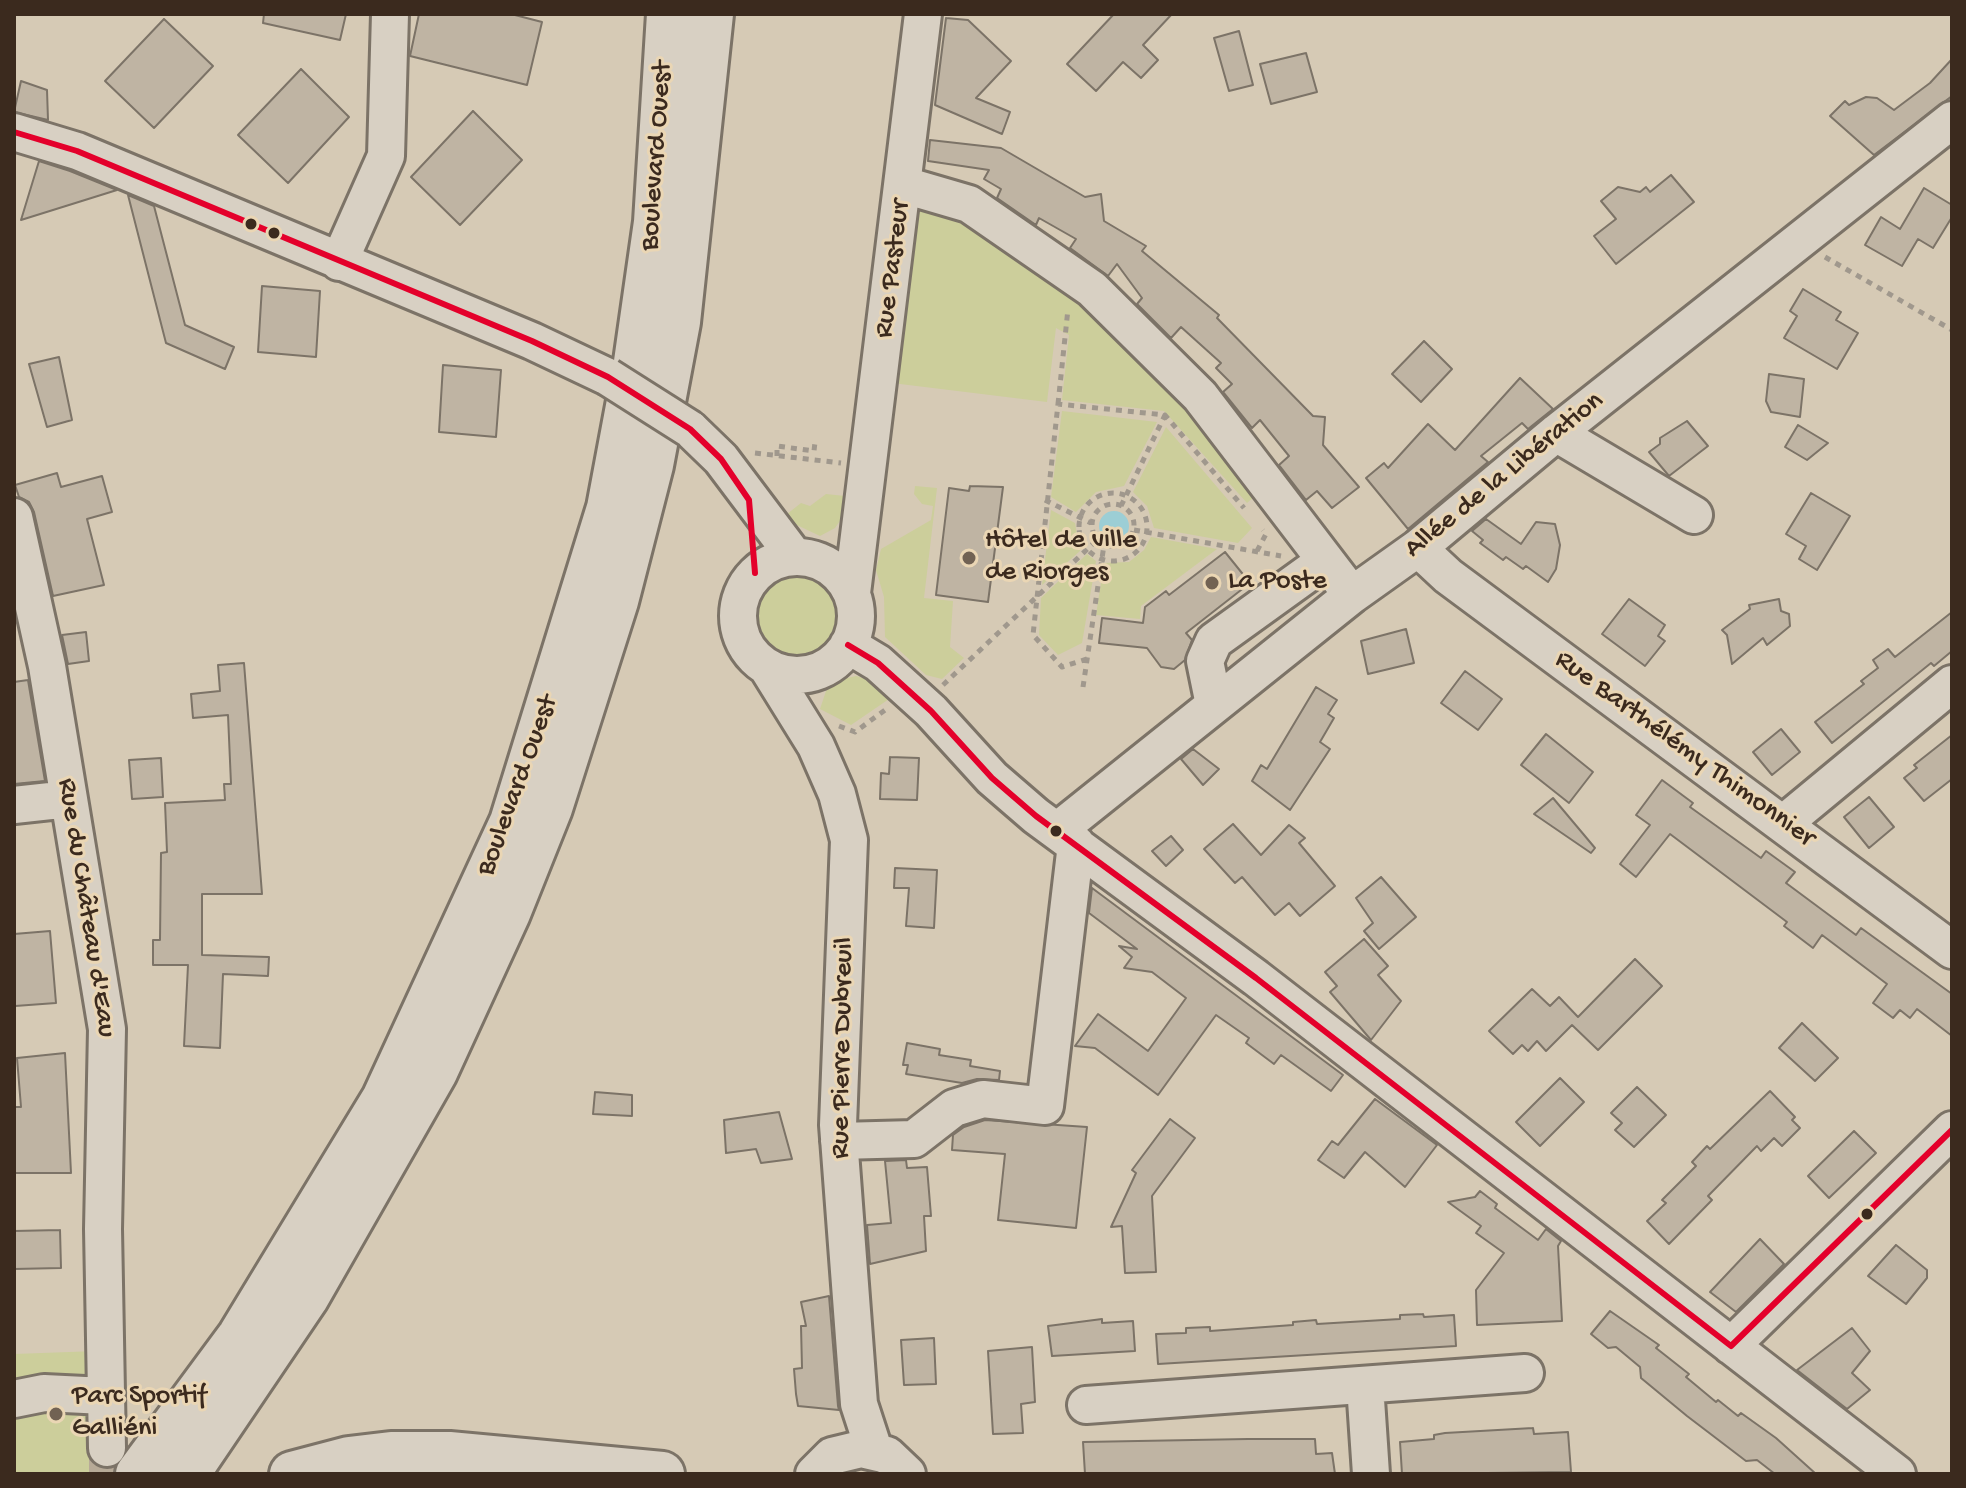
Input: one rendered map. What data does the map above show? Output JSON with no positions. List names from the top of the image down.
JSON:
{
  "streets": {
    "main road": ["Boulevard Ouest"],
    "street": [
      "Rue Pasteur",
      "Allée de la Libération",
      "Rue Barthélémy Thimonnier",
      "Rue du Château d'Eau",
      "Rue Pierre Dubreuil"
    ]
  },
  "crossings": [
    ["Boulevard Ouest", "Rue du Château d'Eau"],
    ["Rue Pasteur", "Rue Pierre Dubreuil"],
    ["Allée de la Libération", "Rue Barthélémy Thimonnier"]
  ],
  "places": ["Hôtel de ville de Riorges", "La Poste", "Parc Sportif Galliéni"]
}
